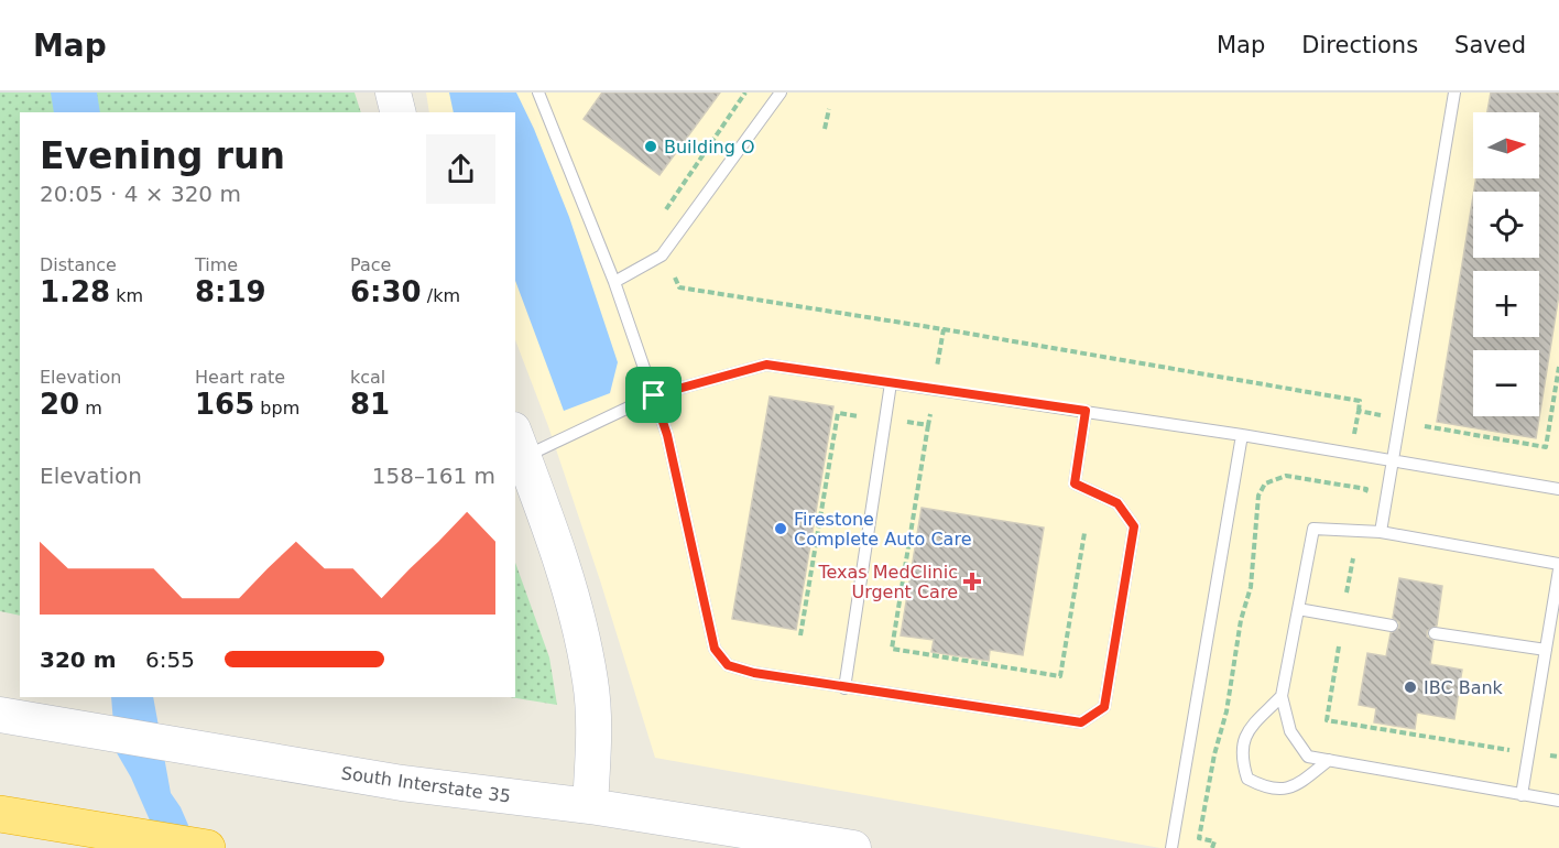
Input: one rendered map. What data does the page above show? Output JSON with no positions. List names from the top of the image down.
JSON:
{
  "streets": {
    "main road": ["South Interstate 35"]
  },
  "places": {
    "other": ["Building O", "Firestone Complete Auto Care", "IBC Bank"],
    "health": ["Texas MedClinic Urgent Care"]
  },
  "north": "right",
  "page": {
    "header": "Map",
    "nav": ["Map", "Directions", "Saved"],
    "map_buttons": ["+", "−"],
    "heading": ["Evening run", "20:05 · 4 × 320 m"],
    "stats": [
      ["Distance", "1.28 km"],
      ["Time", "8:19"],
      ["Pace", "6:30 /km"],
      ["Elevation", "20 m"],
      ["Heart rate", "165 bpm"],
      ["kcal", "81"]
    ],
    "chart": ["Elevation", "158–161 m"],
    "list": [
      {
        "name": "320 m",
        "note": "6:55"
      }
    ]
  }
}
